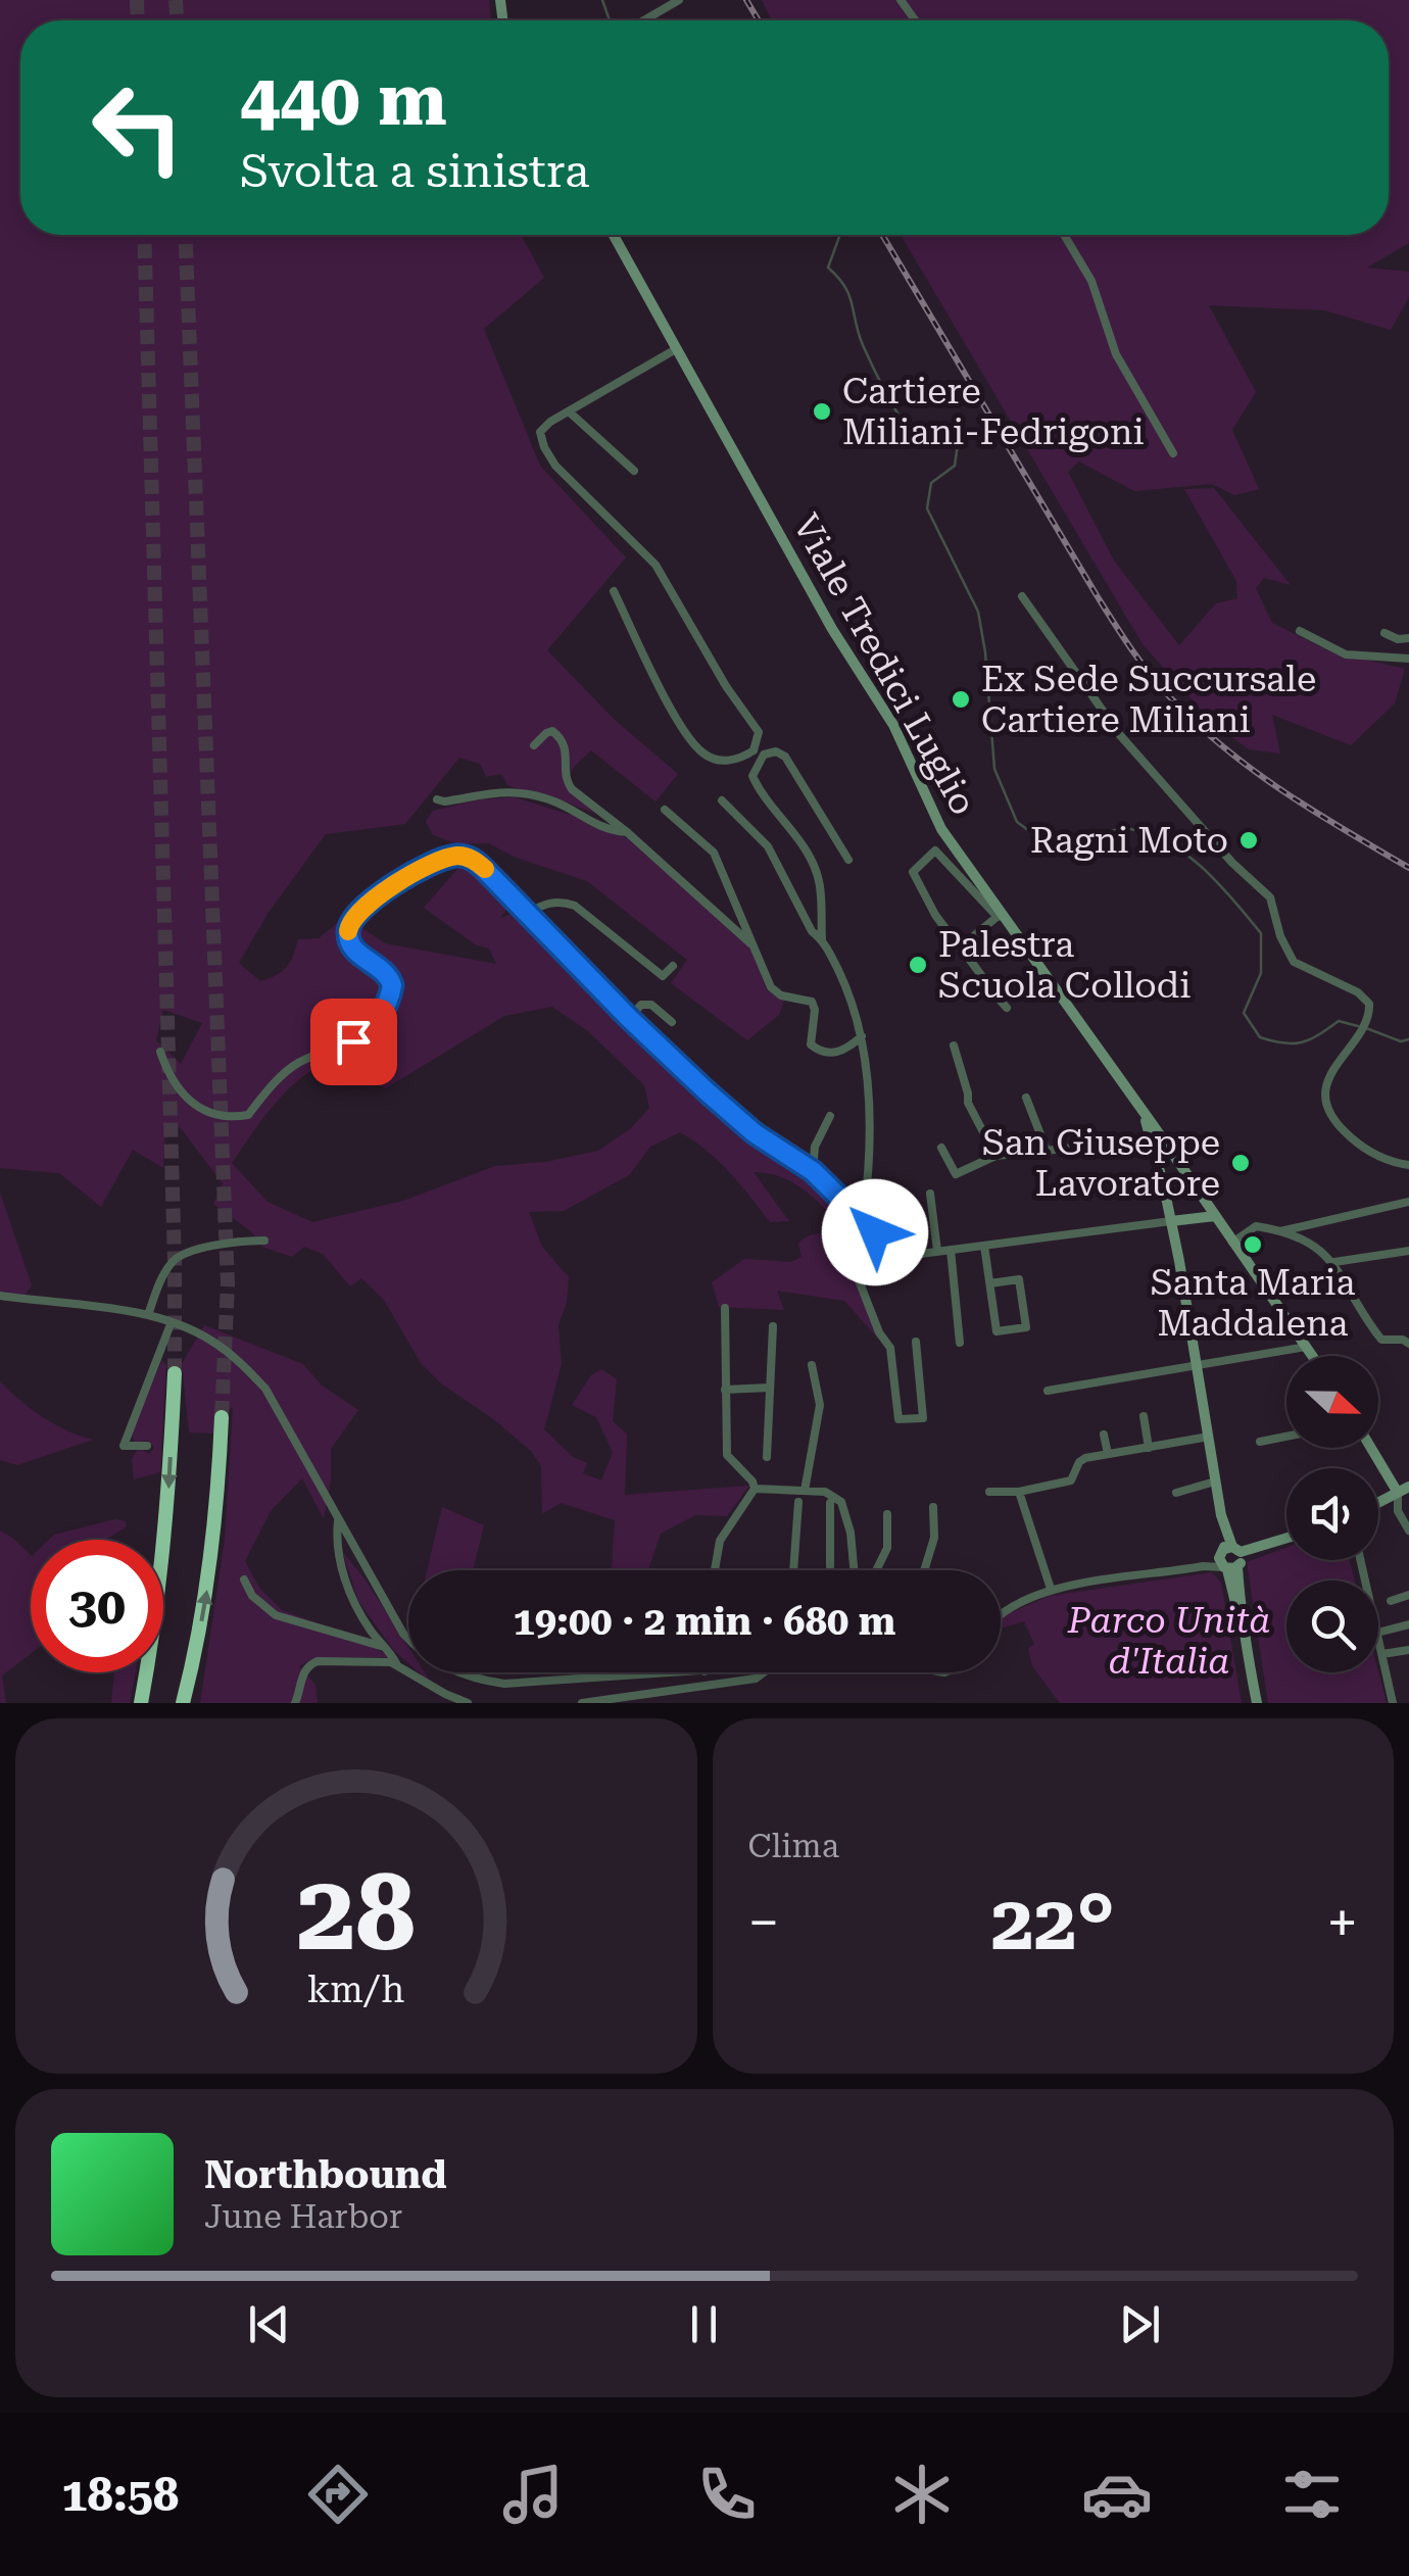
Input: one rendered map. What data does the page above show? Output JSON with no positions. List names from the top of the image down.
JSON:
{
  "streets": {
    "main road": ["Viale Tredici Luglio"]
  },
  "parks": ["Parco Unità d'Italia"],
  "places": [
    "Cartiere Miliani-Fedrigoni",
    "Ex Sede Succursale Cartiere Miliani",
    "Ragni Moto",
    "Palestra Scuola Collodi",
    "San Giuseppe Lavoratore",
    "Santa Maria Maddalena"
  ],
  "north": "right",
  "page": {
    "turn": ["440 m", "Svolta a sinistra"],
    "limit": "30",
    "trip": "19:00 · 2 min · 680 m",
    "tile": "Clima",
    "heat": ["−", "22°", "+"],
    "song": ["Northbound", "June Harbor"],
    "tabs": "18:58",
    "gauge": ["28", "km/h"]
  }
}
